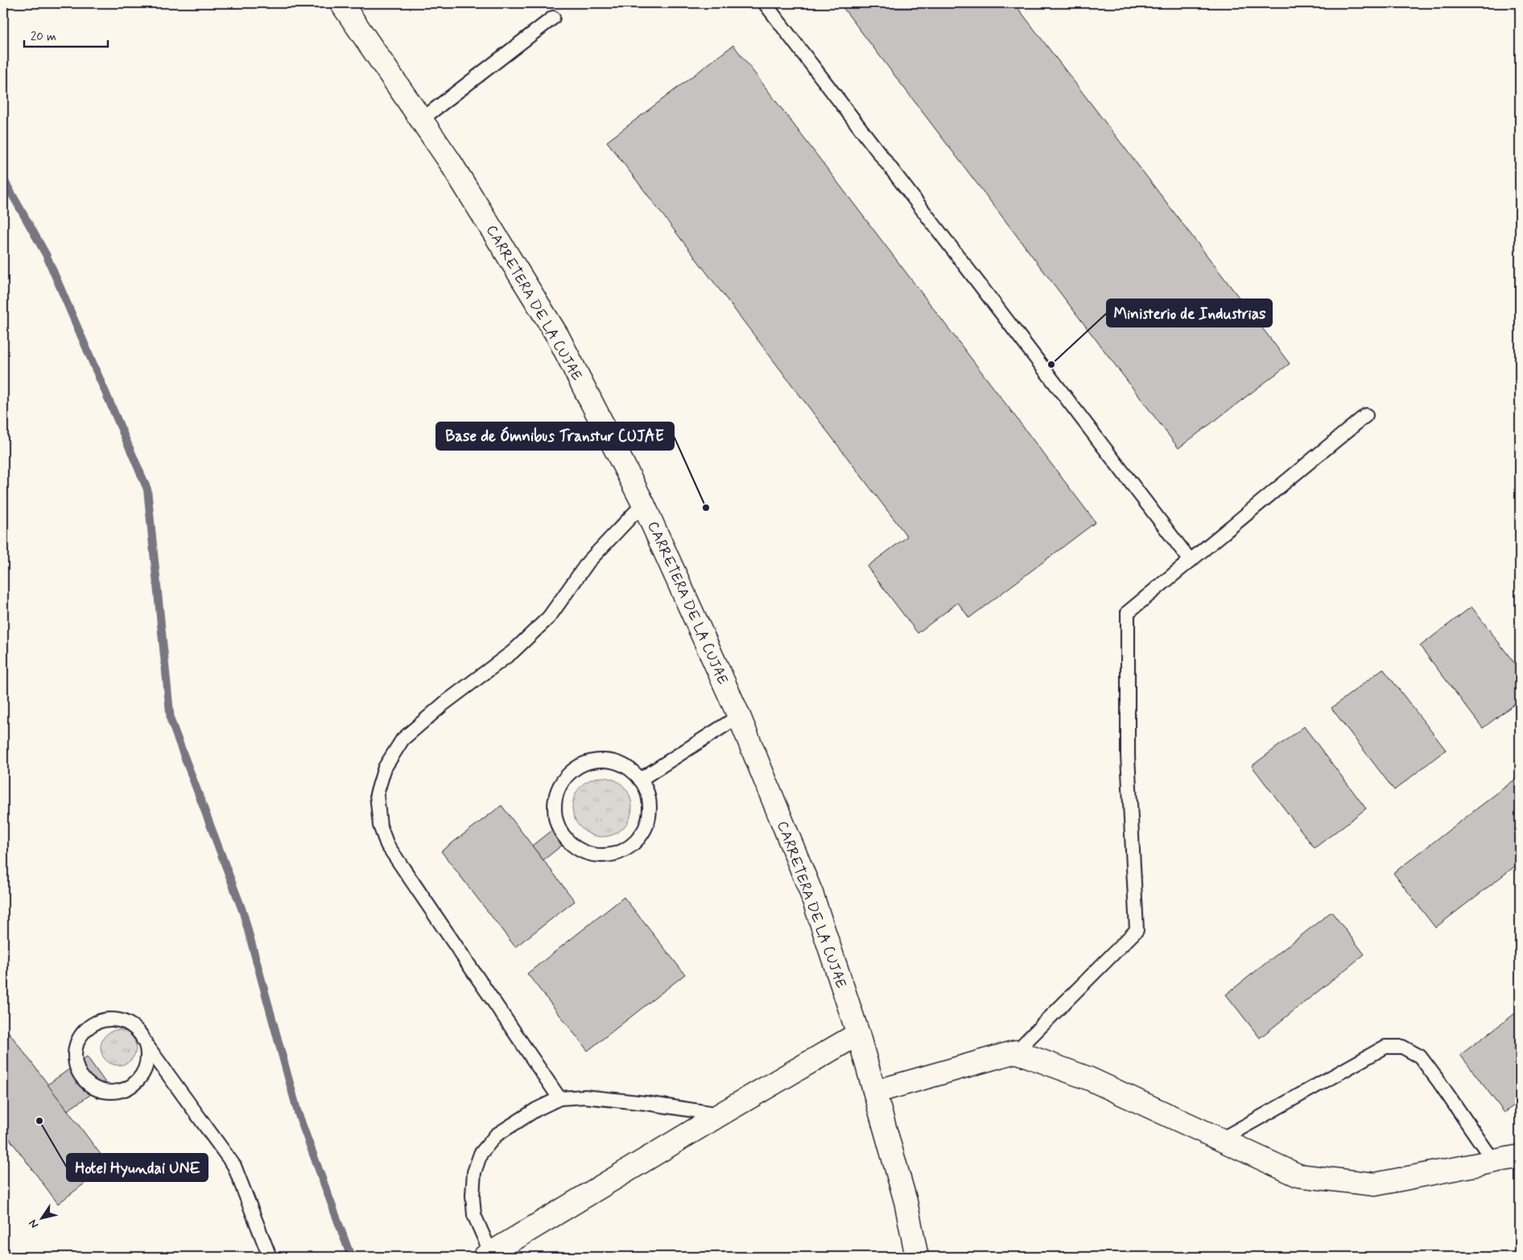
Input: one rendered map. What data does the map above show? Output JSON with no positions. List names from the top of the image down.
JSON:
{
  "streets": {
    "main road": ["CARRETERA DE LA CUJAE"]
  },
  "places": ["Ministerio de Industrias", "Base de Ómnibus Transtur CUJAE", "Hotel Hyundai UNE"],
  "scale_bar": "20 m",
  "north": "bottom left"
}
